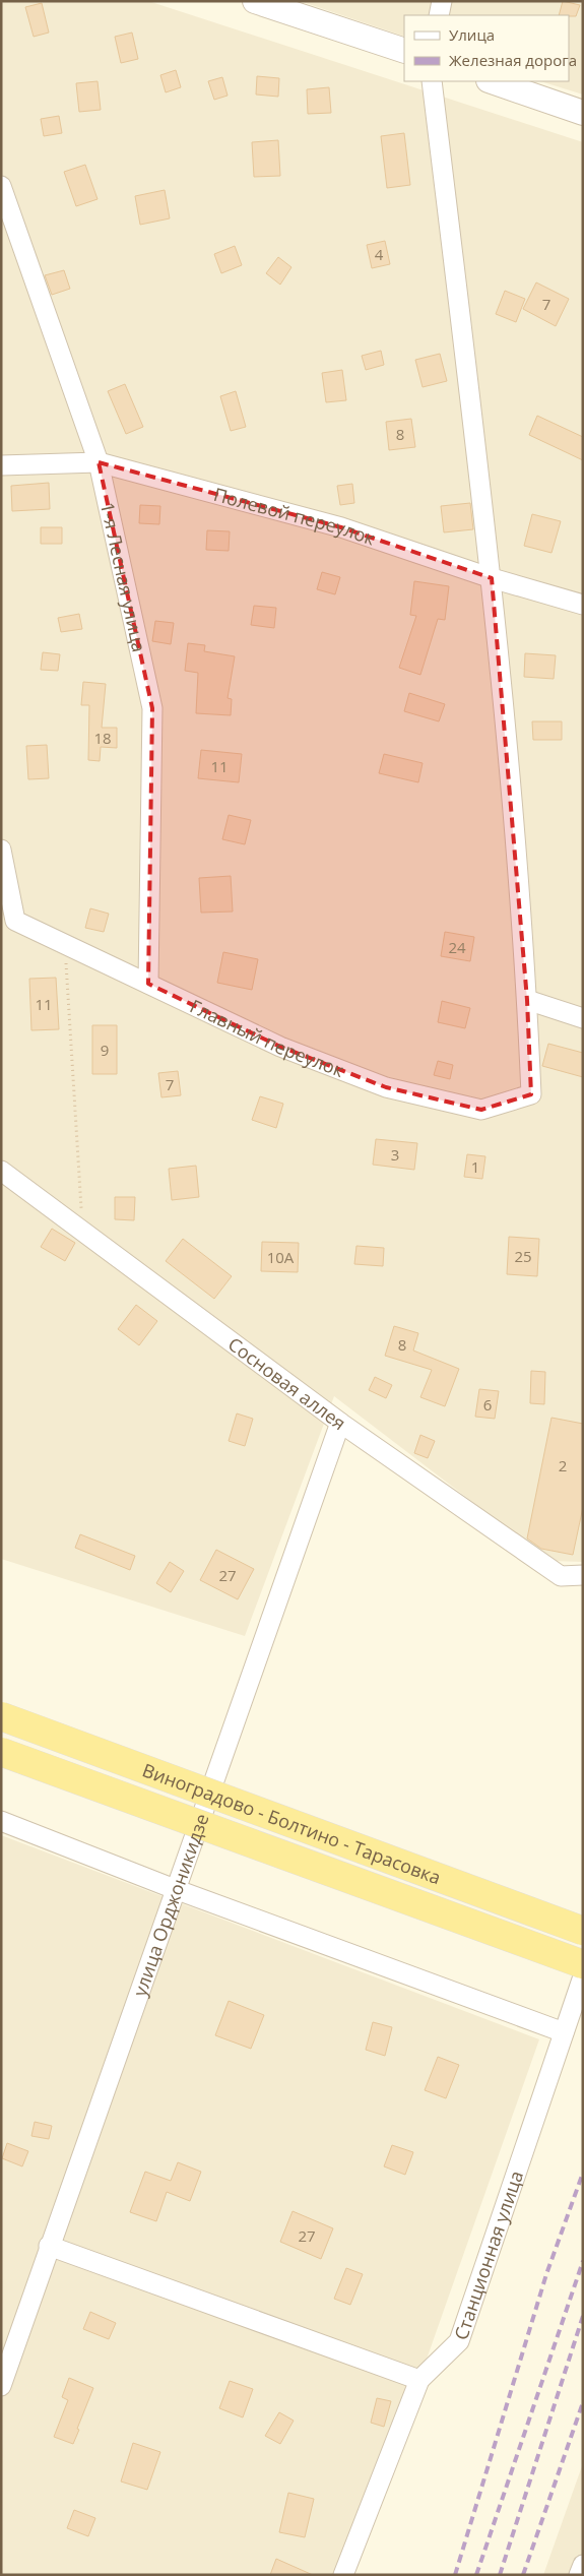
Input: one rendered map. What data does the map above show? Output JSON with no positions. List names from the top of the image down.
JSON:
{
  "streets": {
    "main road": ["Виноградово - Болтино - Тарасовка"],
    "street": [
      "Полевой переулок",
      "1-я Лесная улица",
      "Главный переулок",
      "Сосновая аллея",
      "улица Орджоникидзе",
      "Станционная улица"
    ]
  },
  "crossings": [
    ["Полевой переулок", "1-я Лесная улица"],
    ["1-я Лесная улица", "Главный переулок"],
    ["Сосновая аллея", "улица Орджоникидзе"]
  ],
  "house_numbers": [
    "4",
    "7",
    "8",
    "18",
    "11",
    "24",
    "11",
    "9",
    "7",
    "3",
    "1",
    "25",
    "10А",
    "8",
    "6",
    "2",
    "27",
    "27"
  ],
  "legend": ["Улица", "Железная дорога"]
}
